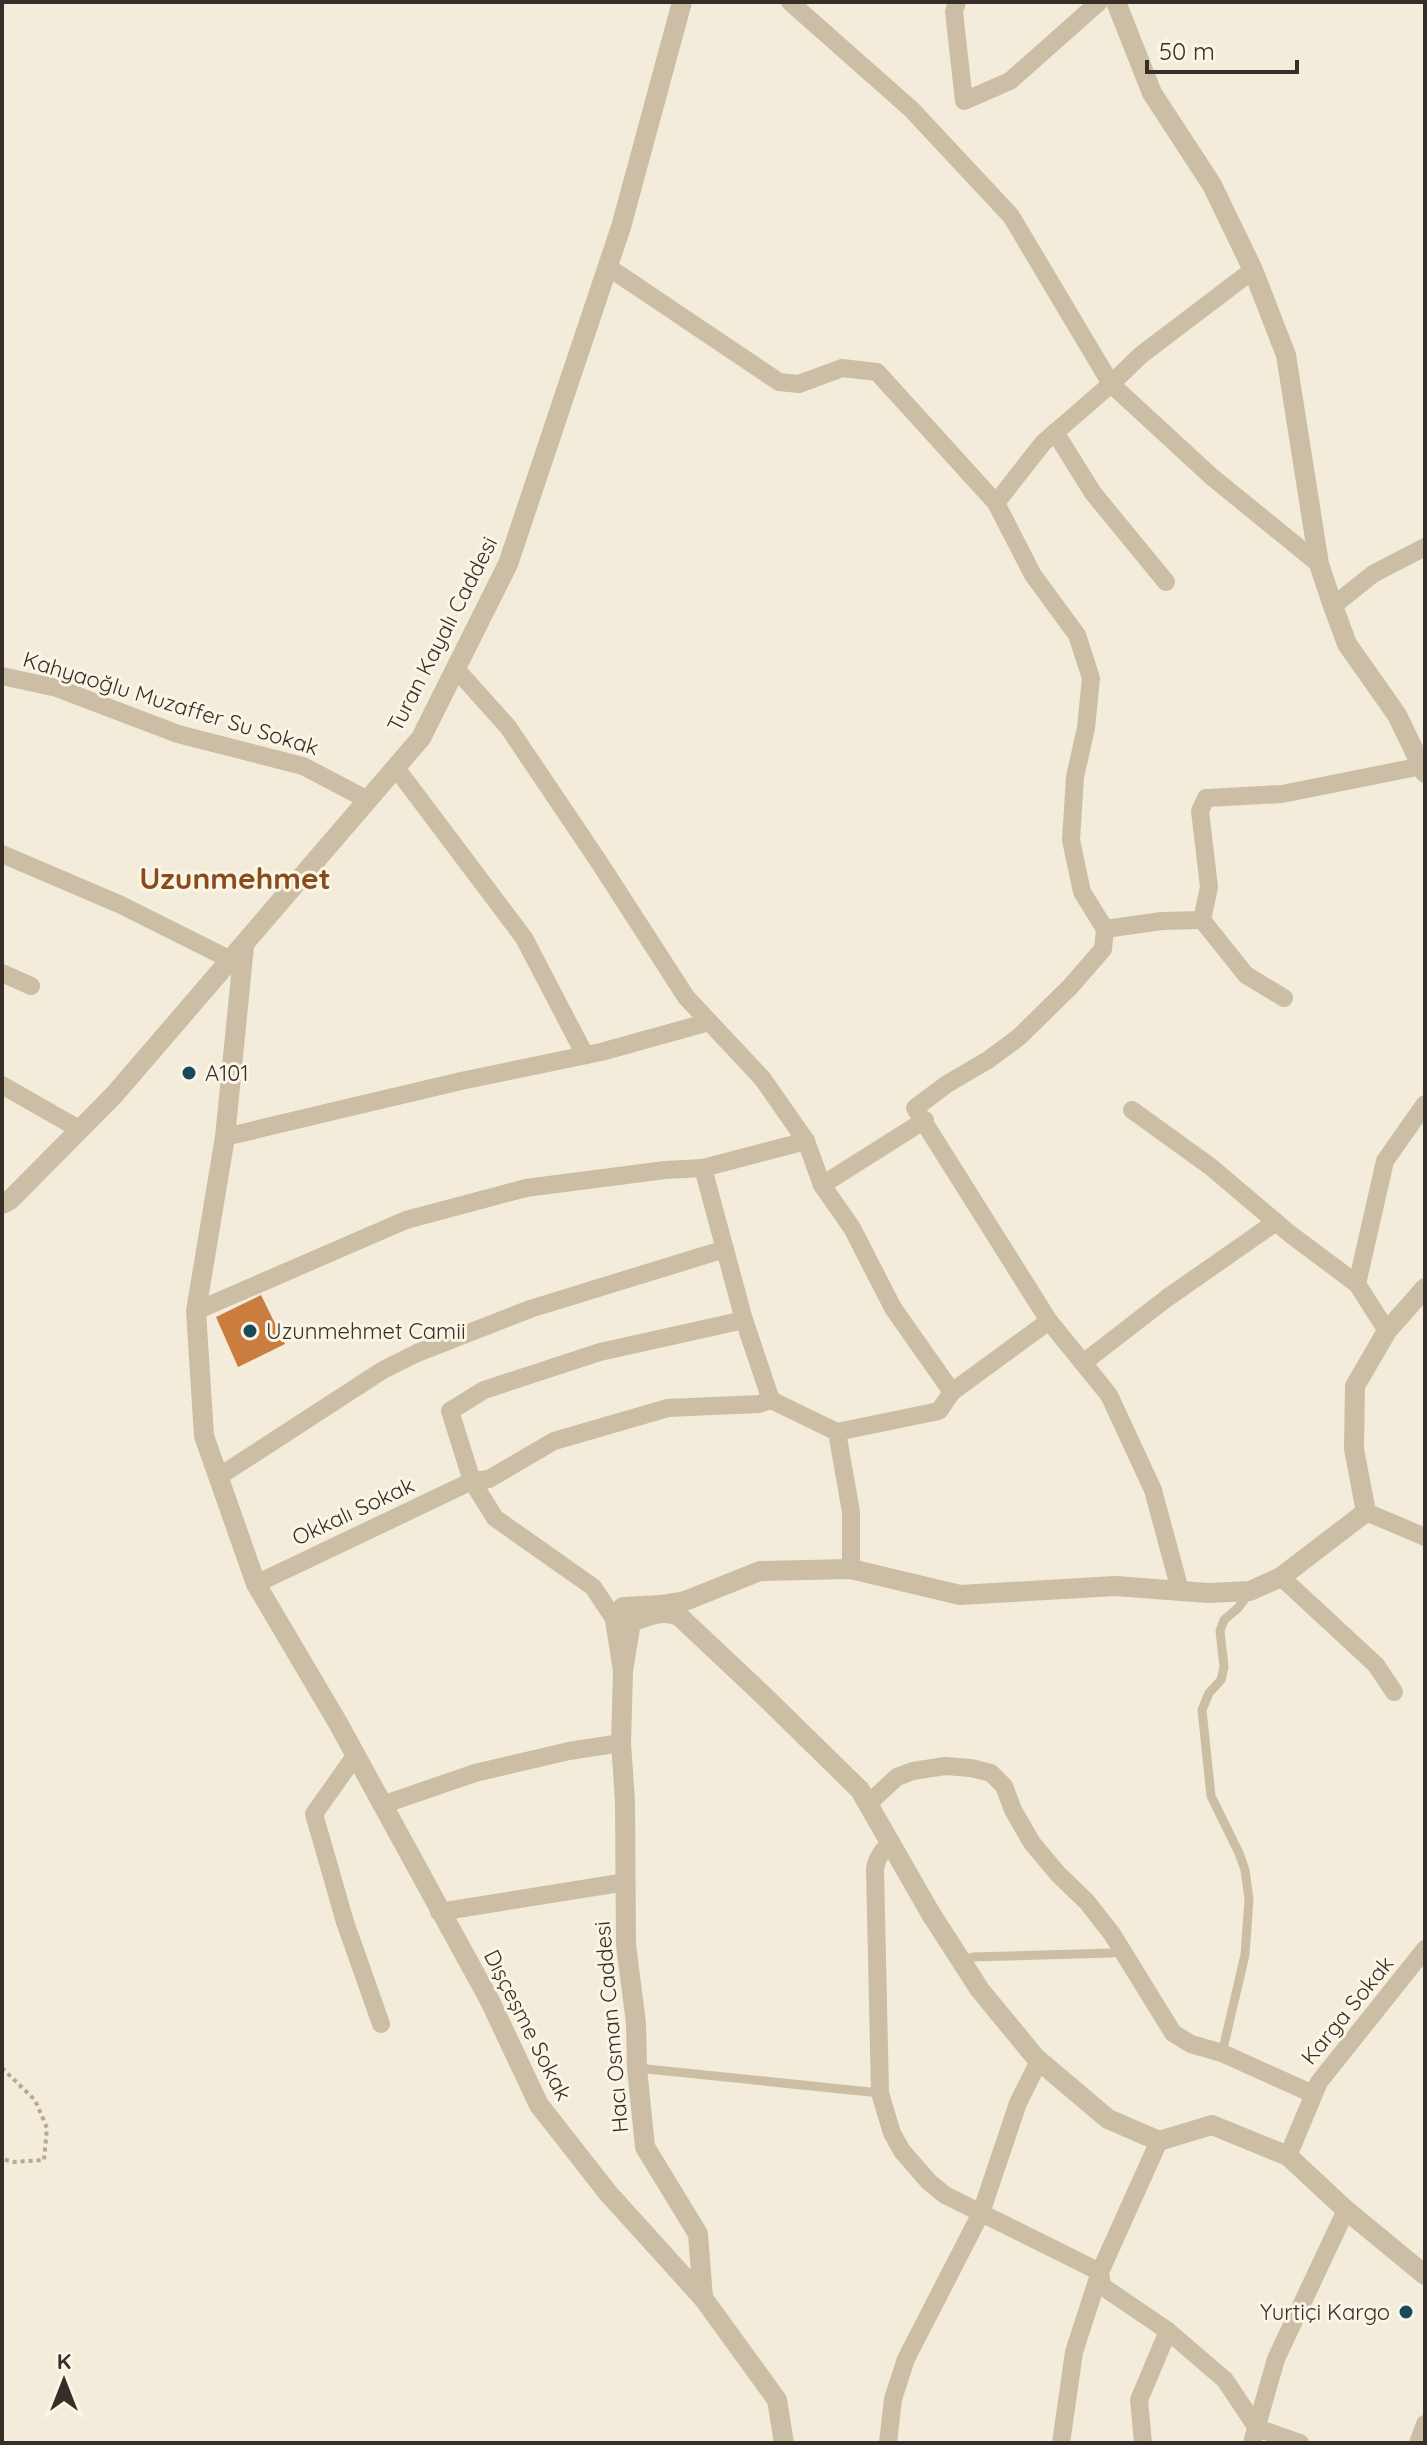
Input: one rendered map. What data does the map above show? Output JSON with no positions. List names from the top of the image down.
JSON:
{
  "streets": {
    "street": [
      "Turan Kayalı Caddesi",
      "Kahyaoğlu Muzaffer Su Sokak",
      "Okkalı Sokak",
      "Karga Sokak",
      "Dışçeşme Sokak",
      "Hacı Osman Caddesi"
    ]
  },
  "crossings": [
    ["Turan Kayalı Caddesi", "Kahyaoğlu Muzaffer Su Sokak"],
    ["Turan Kayalı Caddesi", "Dışçeşme Sokak"],
    ["Okkalı Sokak", "Dışçeşme Sokak"],
    ["Okkalı Sokak", "Hacı Osman Caddesi"],
    ["Dışçeşme Sokak", "Hacı Osman Caddesi"]
  ],
  "districts": ["Uzunmehmet"],
  "places": ["A101", "Uzunmehmet Camii", "Yurtiçi Kargo"],
  "scale_bar": "50 m",
  "north": "top"
}
